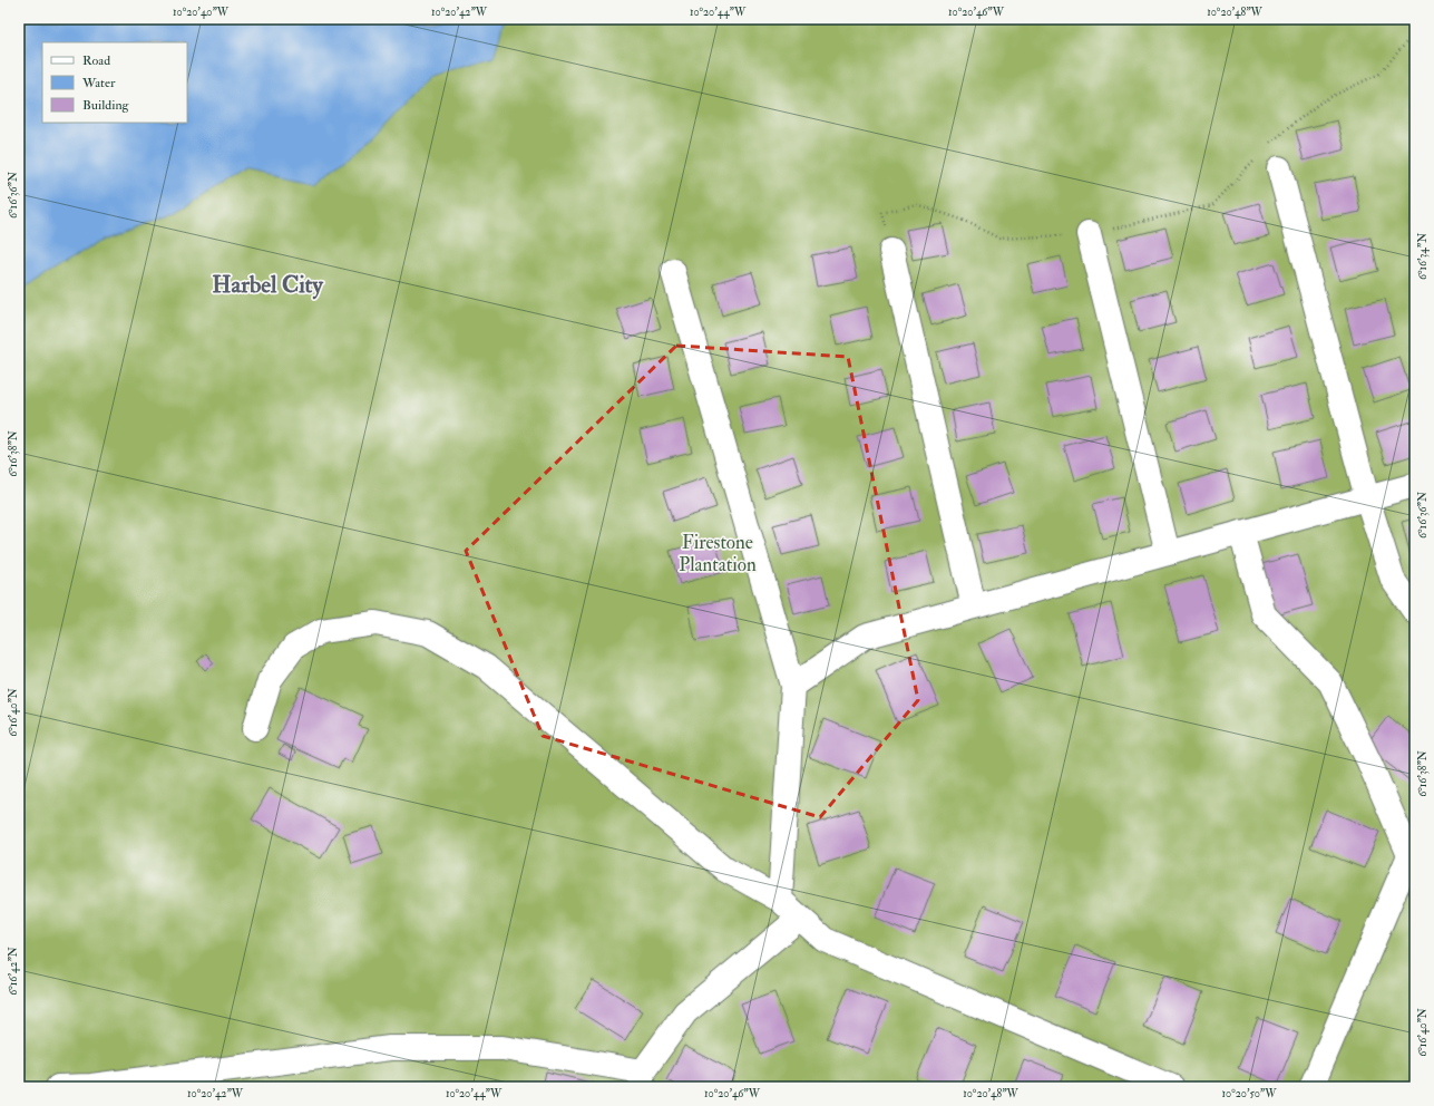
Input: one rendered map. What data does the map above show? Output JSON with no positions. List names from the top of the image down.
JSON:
{
  "districts": ["Harbel City"],
  "parks": ["Firestone Plantation"],
  "legend": ["Road", "Water", "Building"],
  "coordinates": [
    "10°20'40\"W",
    "10°20'42\"W",
    "10°20'44\"W",
    "10°20'46\"W",
    "10°20'48\"W",
    "6°16'36\"N",
    "6°16'34\"N",
    "6°16'38\"N",
    "6°16'40\"N",
    "6°16'42\"N",
    "10°20'50\"W"
  ]
}
